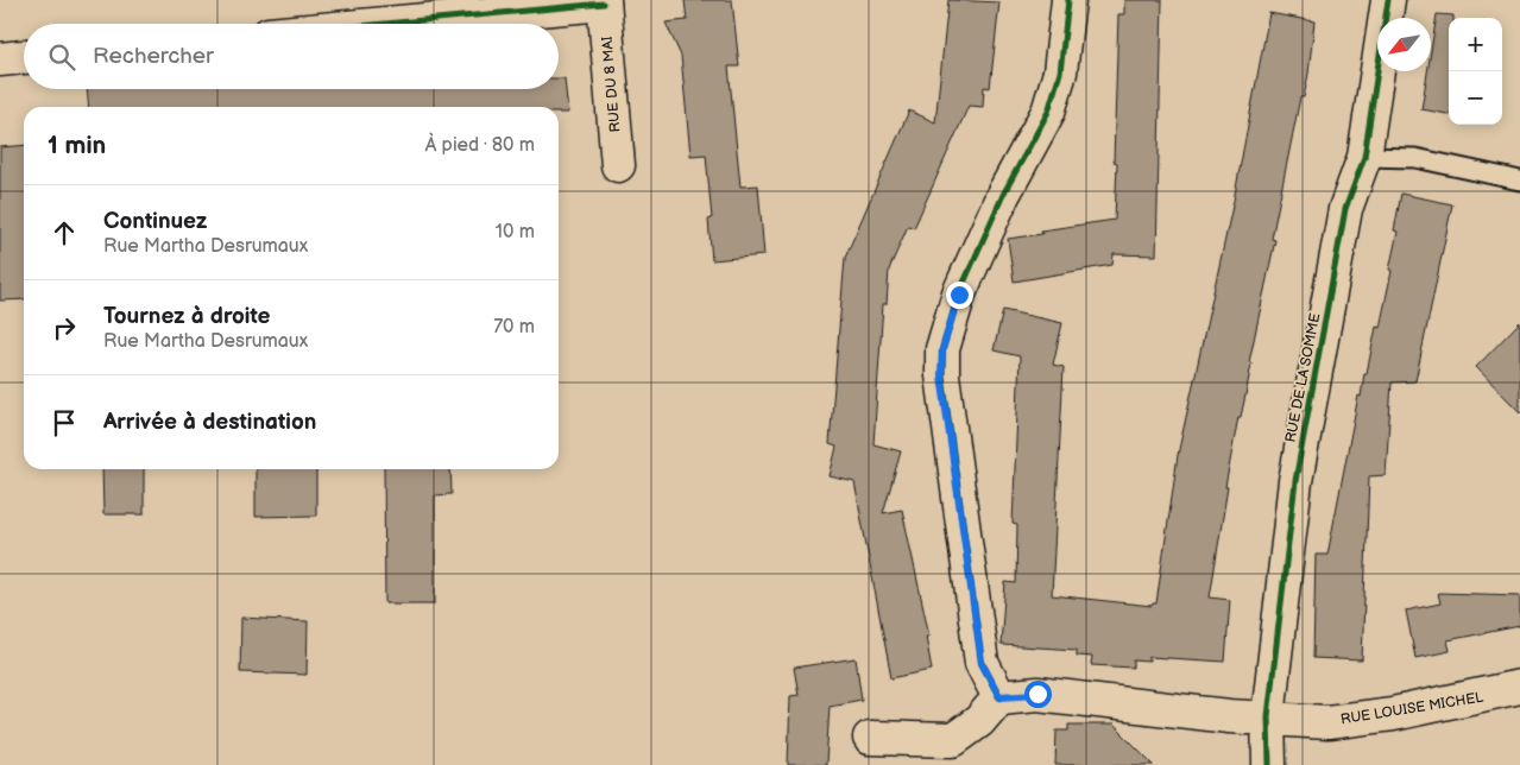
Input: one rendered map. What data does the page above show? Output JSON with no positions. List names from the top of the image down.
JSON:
{
  "streets": {
    "street": ["RUE DU 8 MAI", "RUE DE LA SOMME", "RUE LOUISE MICHEL"]
  },
  "crossings": [
    ["RUE DE LA SOMME", "RUE LOUISE MICHEL"]
  ],
  "north": "bottom left",
  "page": {
    "map_buttons": ["+", "−"],
    "search": "Rechercher",
    "heading": ["1 min", "À pied · 80 m"],
    "list": [
      ["Continuez", "Rue Martha Desrumaux", "10 m"],
      ["Tournez à droite", "Rue Martha Desrumaux", "70 m"],
      "Arrivée à destination"
    ]
  }
}
